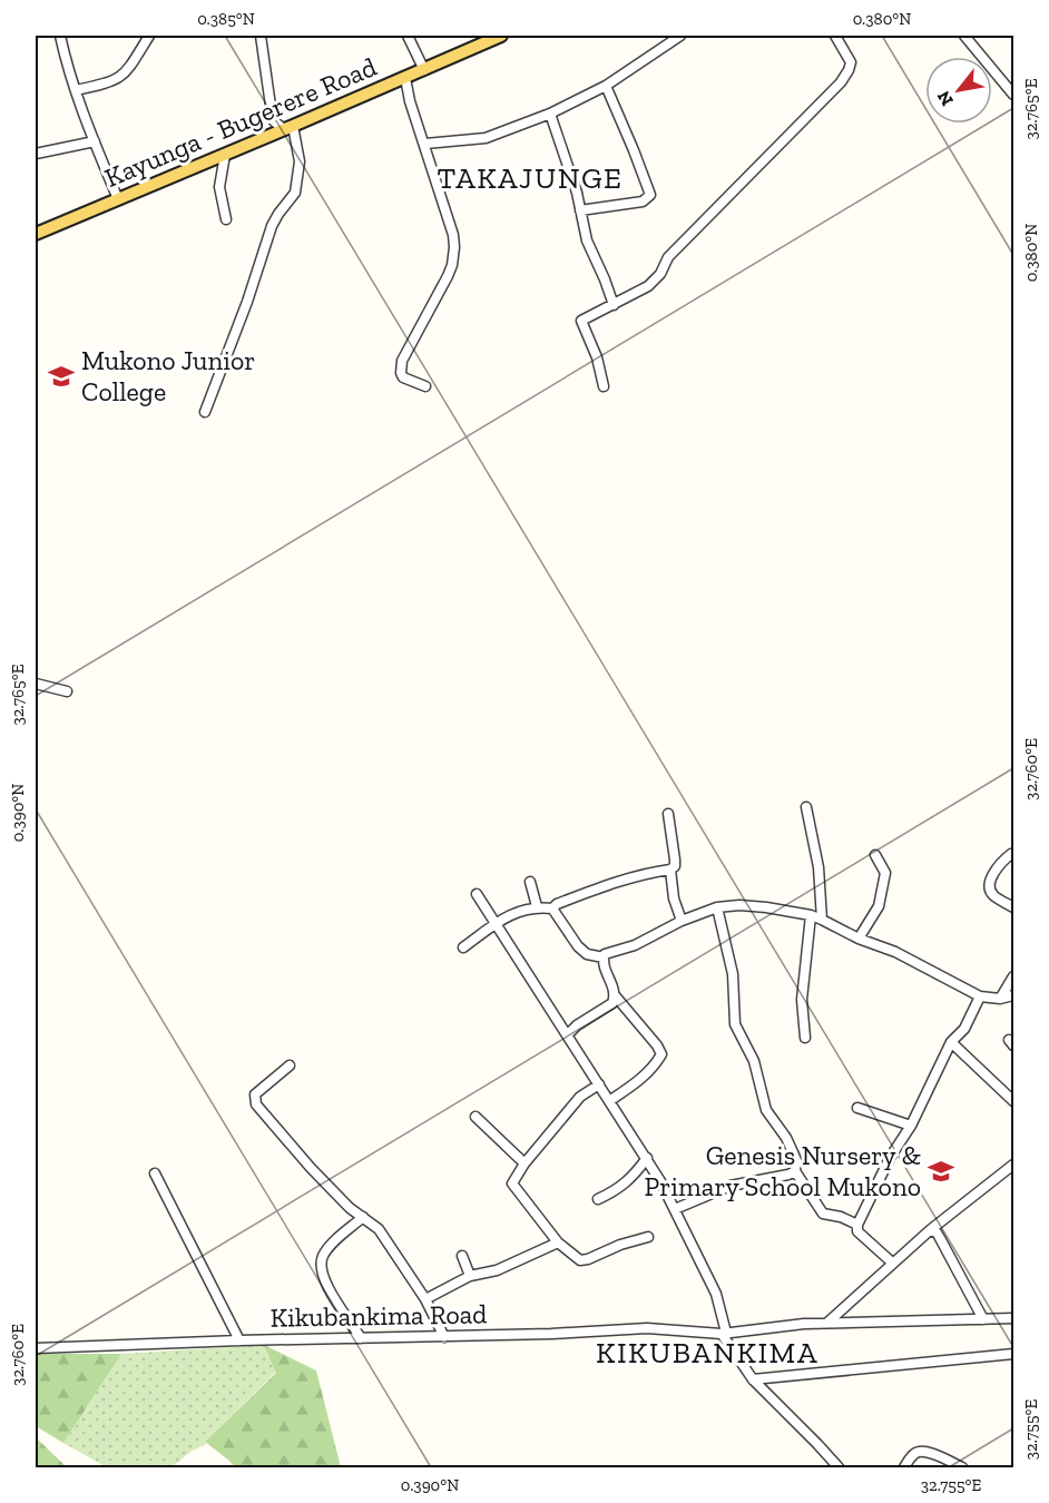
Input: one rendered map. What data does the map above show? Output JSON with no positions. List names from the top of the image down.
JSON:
{
  "streets": {
    "main road": ["Kayunga - Bugerere Road"],
    "street": ["Kikubankima Road"]
  },
  "districts": ["TAKAJUNGE", "KIKUBANKIMA"],
  "places": {
    "school or university": ["Mukono Junior College", "Genesis Nursery & Primary School Mukono"]
  },
  "north": "bottom left",
  "coordinates": [
    "0.385°N",
    "0.380°N",
    "32.765°E",
    "32.760°E",
    "0.390°N",
    "32.755°E"
  ]
}
